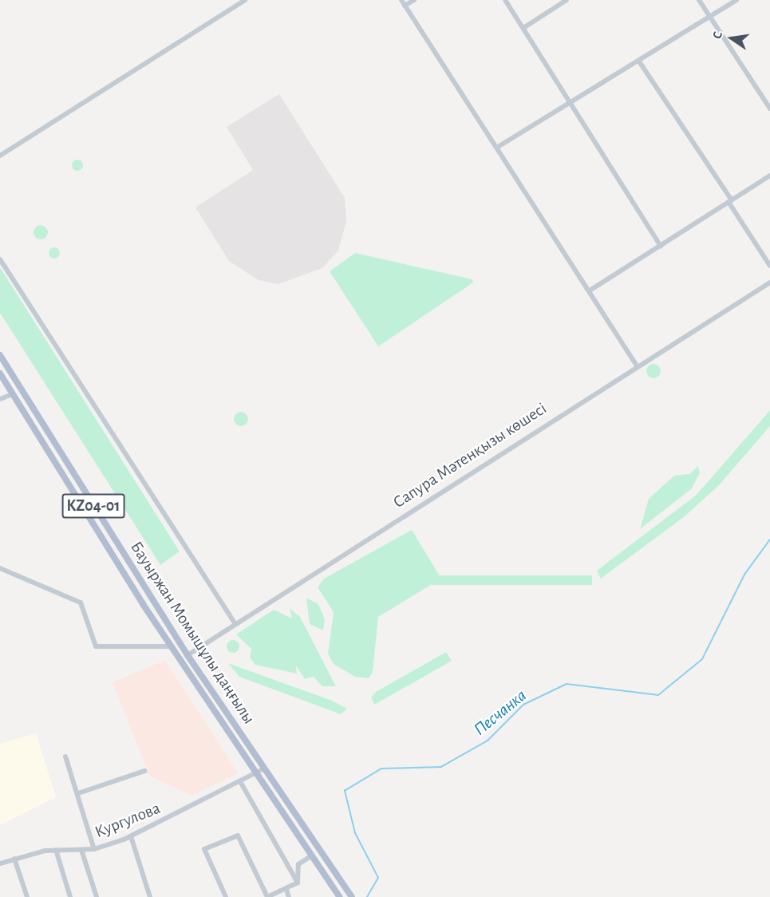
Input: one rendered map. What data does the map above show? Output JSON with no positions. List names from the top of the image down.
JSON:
{
  "streets": {
    "main road": ["KZ04-01", "Бауыржан Момышұлы даңғылы"],
    "street": ["Сапура Мәтенқызы көшесі", "Кургулова"]
  },
  "crossings": [
    ["Сапура Мәтенқызы көшесі", "Бауыржан Момышұлы даңғылы"],
    ["Бауыржан Момышұлы даңғылы", "Кургулова"]
  ],
  "water": ["Песчанка"],
  "north": "left"
}
